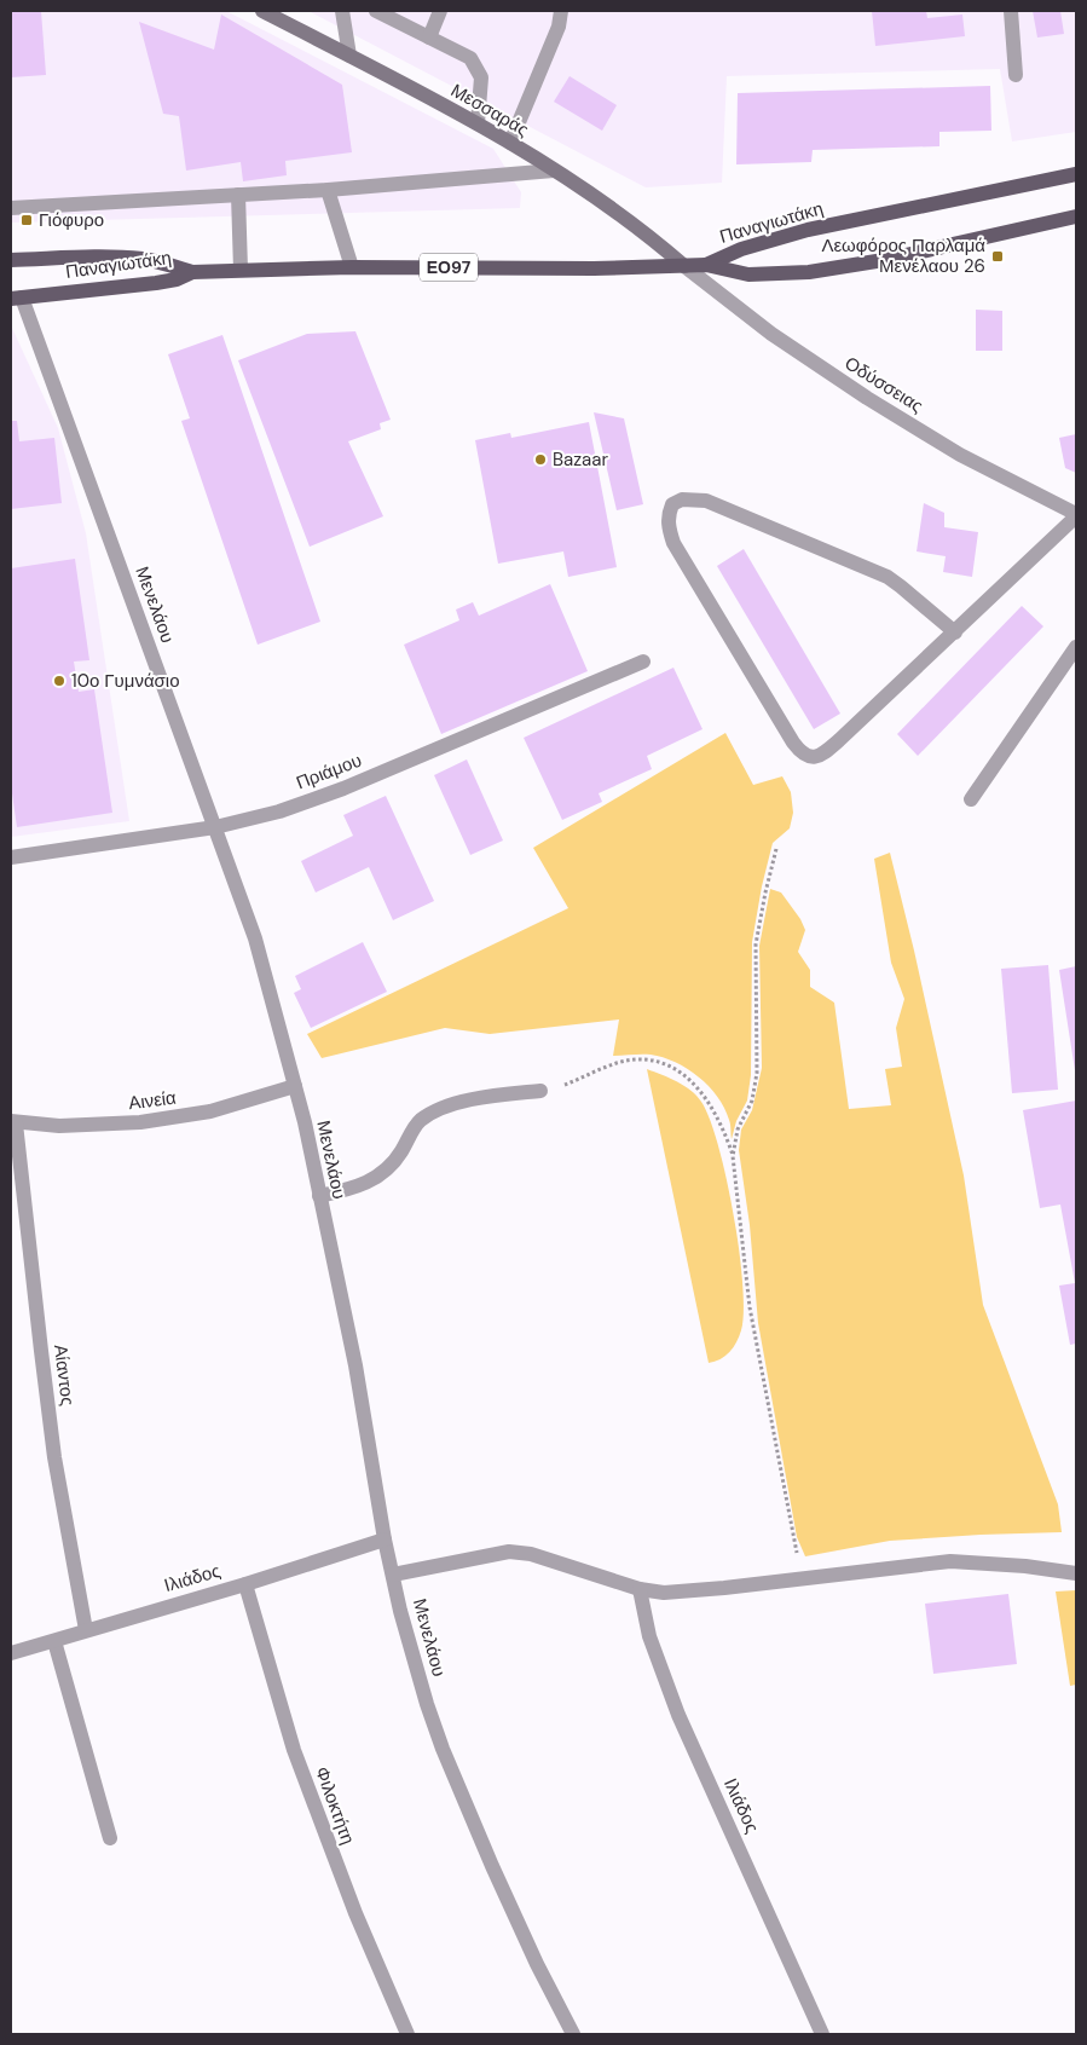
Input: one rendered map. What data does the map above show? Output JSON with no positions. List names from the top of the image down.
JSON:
{
  "streets": {
    "main road": ["Παναγιωτάκη", "ΕΟ97"],
    "street": [
      "Μεσσαράς",
      "Οδύσσειας",
      "Μενελάου",
      "Πριάμου",
      "Αινεία",
      "Αίαντος",
      "Ιλιάδος",
      "Φιλοκτήτη"
    ]
  },
  "crossings": [
    ["Μεσσαράς", "ΕΟ97"],
    ["Μεσσαράς", "Οδύσσειας"],
    ["Παναγιωτάκη", "ΕΟ97"],
    ["Παναγιωτάκη", "Μενελάου"],
    ["ΕΟ97", "Οδύσσειας"],
    ["Μενελάου", "Πριάμου"],
    ["Μενελάου", "Αινεία"],
    ["Μενελάου", "Ιλιάδος"],
    ["Αινεία", "Αίαντος"],
    ["Αίαντος", "Ιλιάδος"],
    ["Ιλιάδος", "Φιλοκτήτη"]
  ],
  "places": {
    "transit": ["Γιόφυρο", "Λεωφόρος Παρλαμά Μενέλαου 26"],
    "other": ["Bazaar", "10ο Γυμνάσιο"]
  }
}
